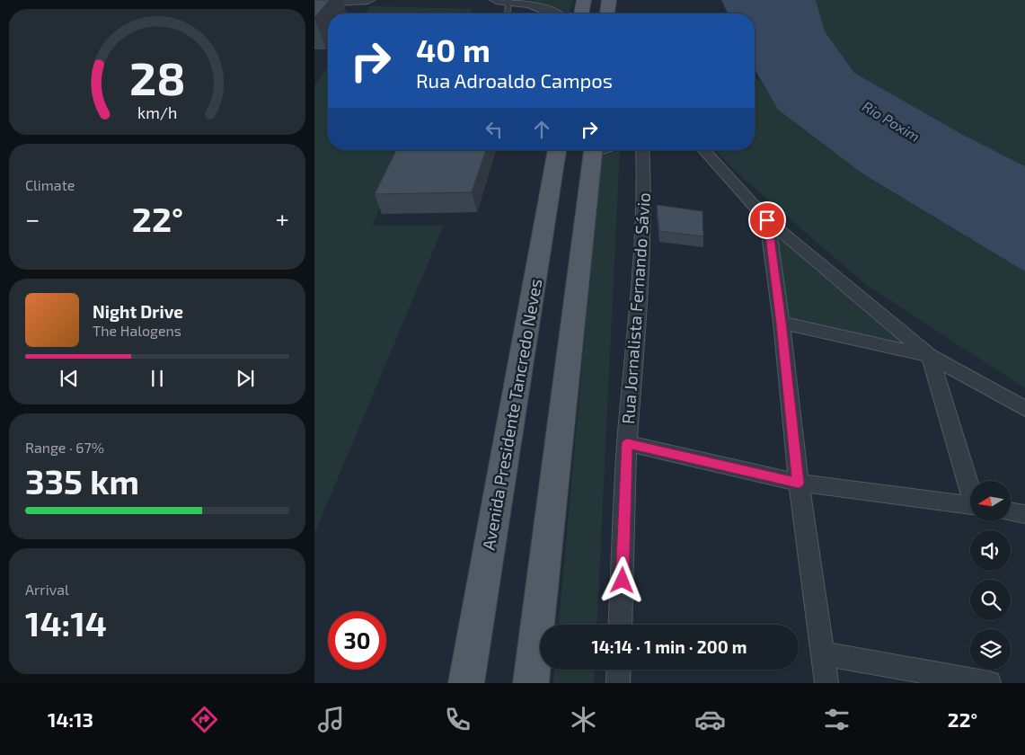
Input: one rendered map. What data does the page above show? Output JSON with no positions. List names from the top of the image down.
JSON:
{
  "streets": {
    "main road": ["Avenida Presidente Tancredo Neves"],
    "street": ["Rua Jornalista Fernando Sávio"]
  },
  "water": ["Rio Poxim"],
  "north": "left",
  "page": {
    "turn": ["40 m", "Rua Adroaldo Campos"],
    "tile": [
      "Climate",
      ["Range · 67%", "335 km"],
      ["Arrival", "14:14"]
    ],
    "heat": ["−", "22°", "+"],
    "song": ["Night Drive", "The Halogens"],
    "limit": "30",
    "trip": "14:14 · 1 min · 200 m",
    "tabs": ["14:13", "22°"],
    "gauge": ["28", "km/h"]
  }
}
